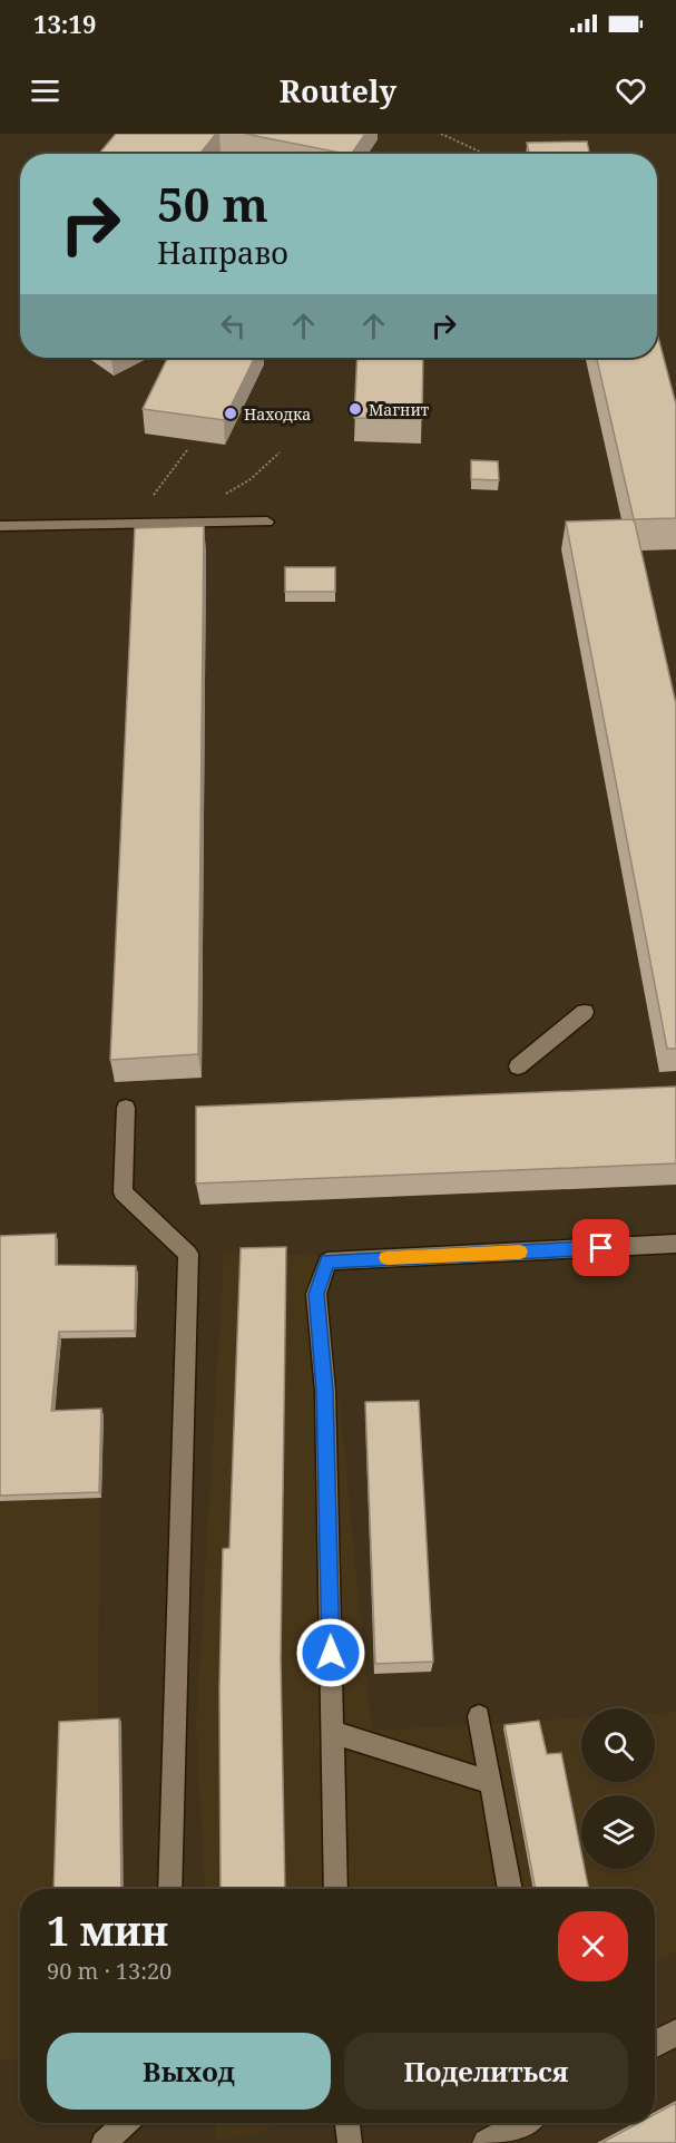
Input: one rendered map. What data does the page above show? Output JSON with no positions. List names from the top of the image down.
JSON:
{
  "places": ["Магнит", "Находка"],
  "page": {
    "status": "13:19",
    "header": "Routely",
    "turn": ["50 m", "Направо"],
    "heading": ["1 мин", "90 m · 13:20"],
    "buttons": ["Выход", "Поделиться"]
  }
}
